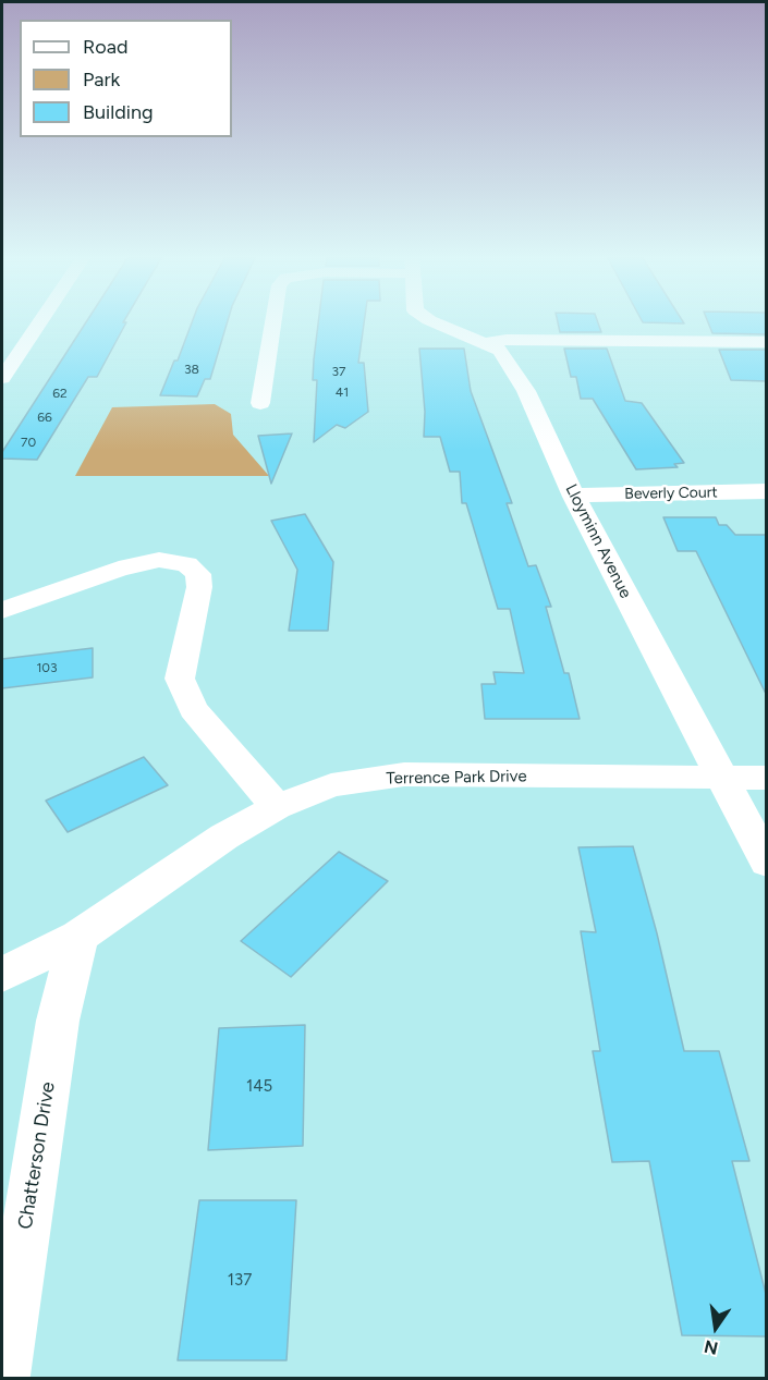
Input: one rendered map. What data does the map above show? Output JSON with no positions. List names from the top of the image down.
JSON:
{
  "streets": {
    "street": [
      "Beverly Court",
      "Lloyminn Avenue",
      "Terrence Park Drive",
      "Chatterson Drive"
    ]
  },
  "crossings": [
    ["Beverly Court", "Lloyminn Avenue"],
    ["Lloyminn Avenue", "Terrence Park Drive"],
    ["Terrence Park Drive", "Chatterson Drive"]
  ],
  "house_numbers": [
    "38",
    "37",
    "41",
    "62",
    "66",
    "70",
    "103",
    "145",
    "137"
  ],
  "legend": ["Road", "Park", "Building"],
  "north": "bottom"
}
